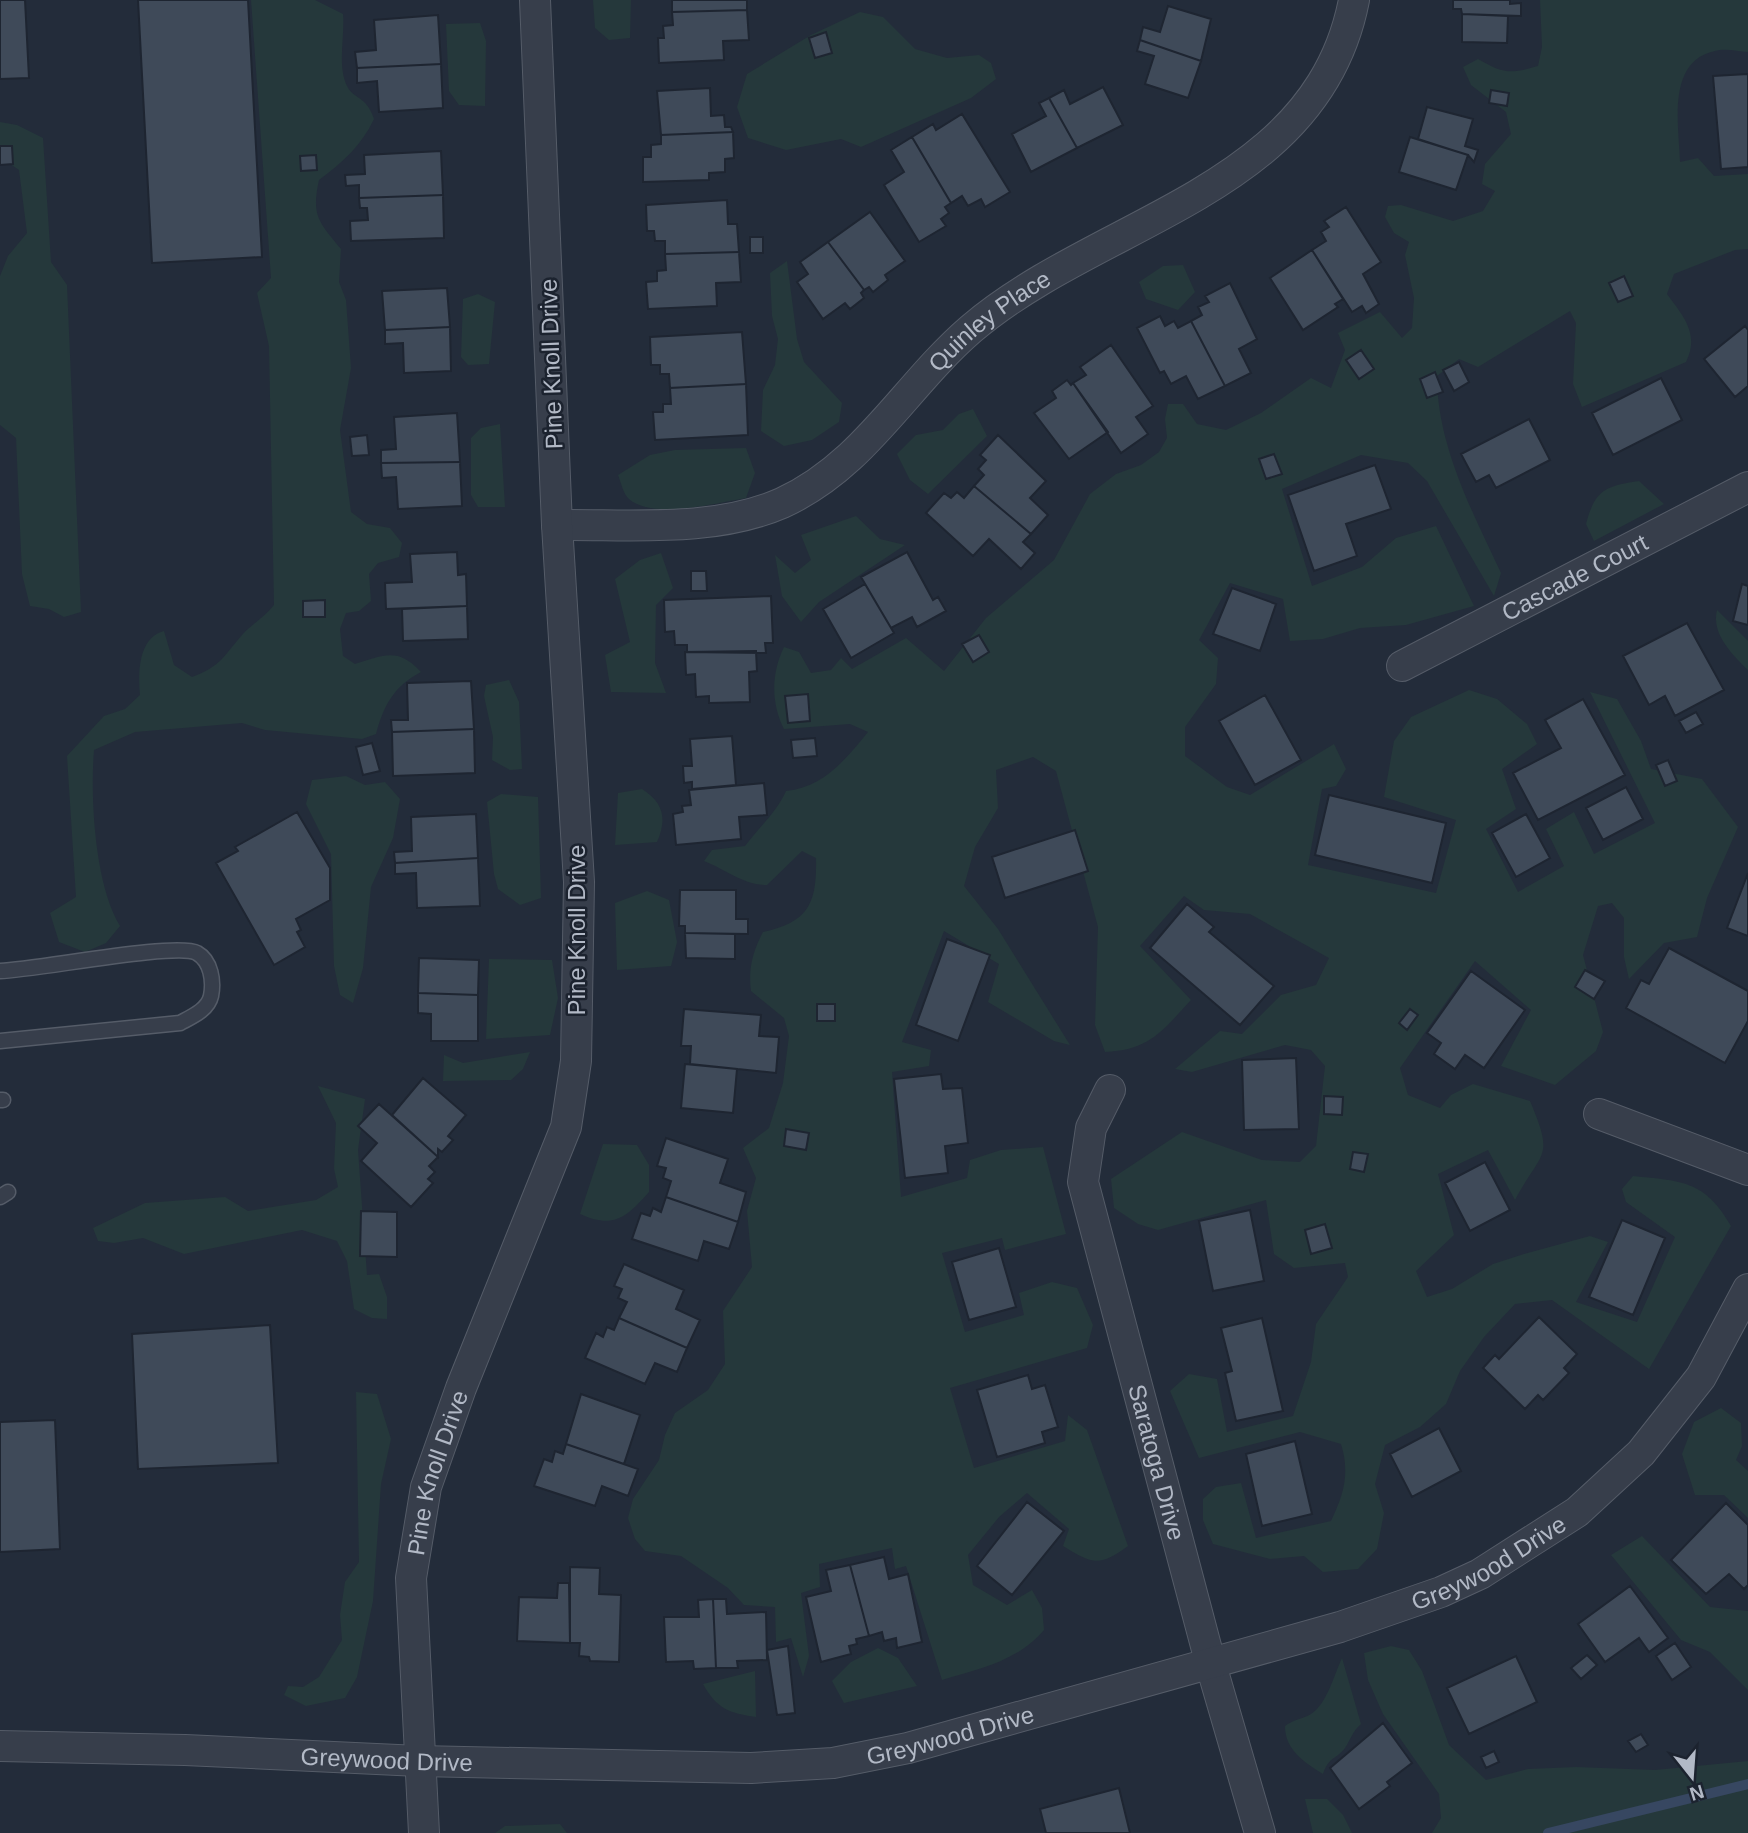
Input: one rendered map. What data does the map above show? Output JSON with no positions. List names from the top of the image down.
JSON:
{
  "streets": {
    "street": [
      "Quinley Place",
      "Pine Knoll Drive",
      "Cascade Court",
      "Saratoga Drive",
      "Greywood Drive"
    ]
  },
  "crossings": [
    ["Quinley Place", "Pine Knoll Drive"],
    ["Pine Knoll Drive", "Greywood Drive"],
    ["Saratoga Drive", "Greywood Drive"]
  ],
  "north": "bottom"
}
